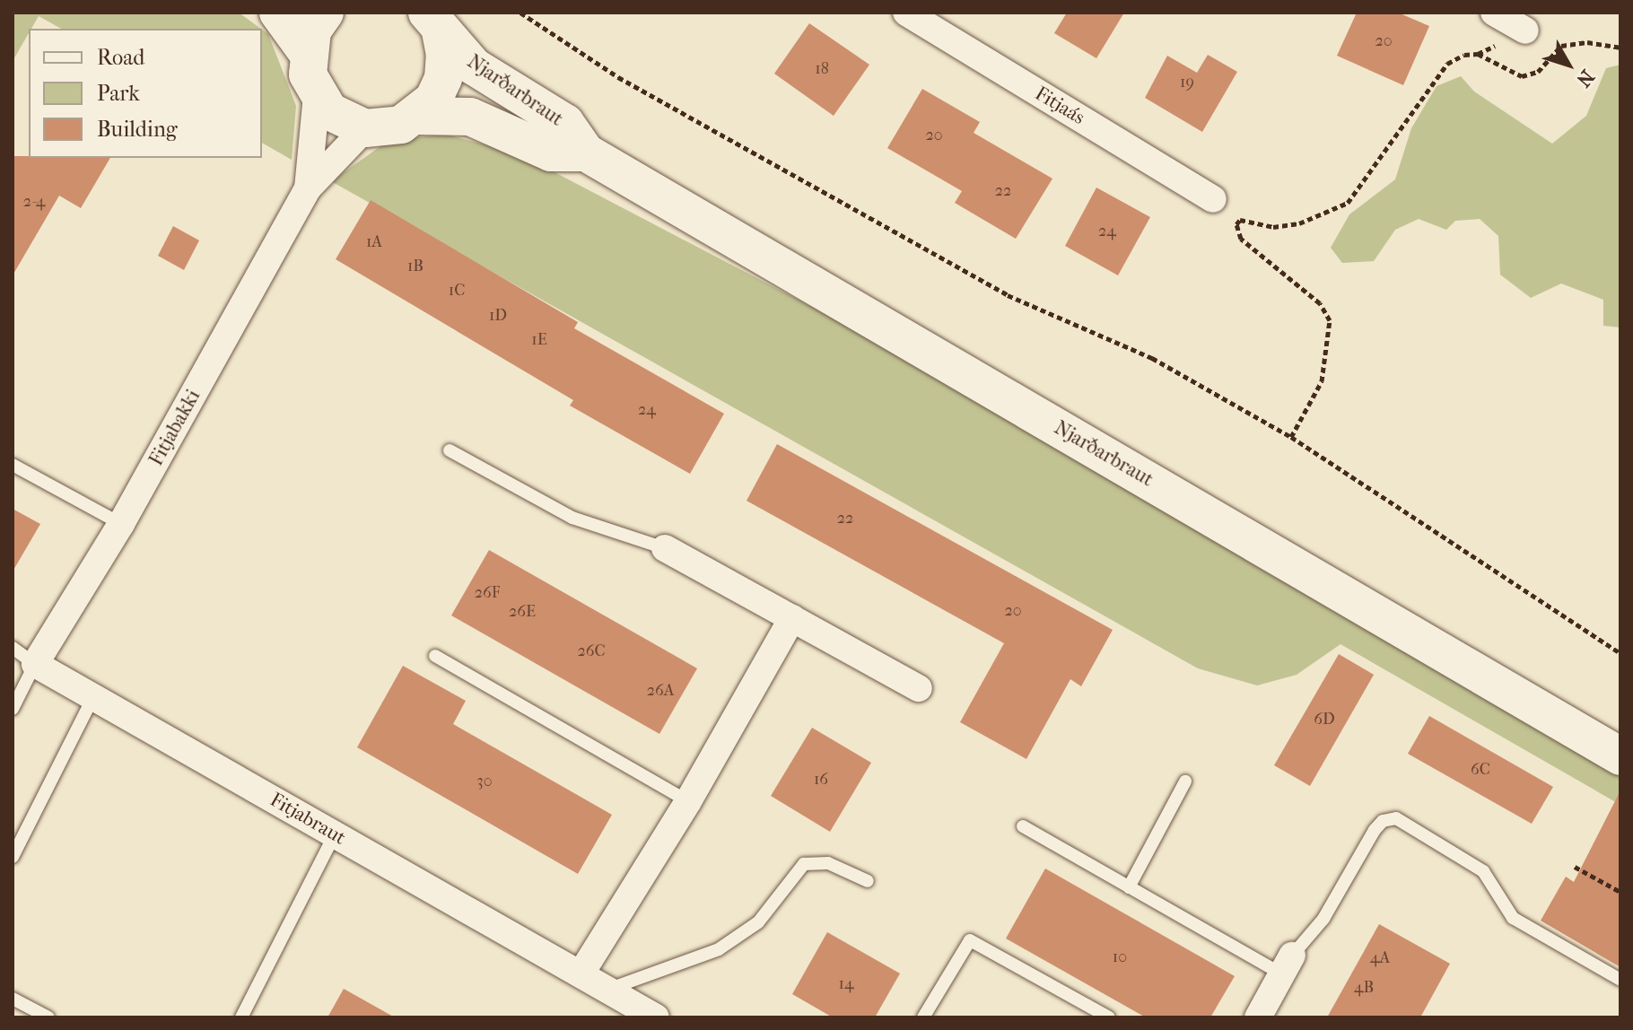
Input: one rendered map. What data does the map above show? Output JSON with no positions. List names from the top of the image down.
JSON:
{
  "streets": {
    "main road": ["Njarðarbraut"],
    "street": ["Fitjaás", "Fitjabakki", "Fitjabraut"]
  },
  "crossings": [
    ["Njarðarbraut", "Fitjabakki"],
    ["Fitjabakki", "Fitjabraut"]
  ],
  "house_numbers": [
    "20",
    "18",
    "19",
    "20",
    "22",
    "2-4",
    "24",
    "1A",
    "1B",
    "1C",
    "1D",
    "1E",
    "24",
    "22",
    "26F",
    "20",
    "26E",
    "26C",
    "26A",
    "6D",
    "6C",
    "16",
    "30",
    "10",
    "4A",
    "14",
    "4B"
  ],
  "legend": ["Road", "Park", "Building"],
  "north": "bottom right"
}
